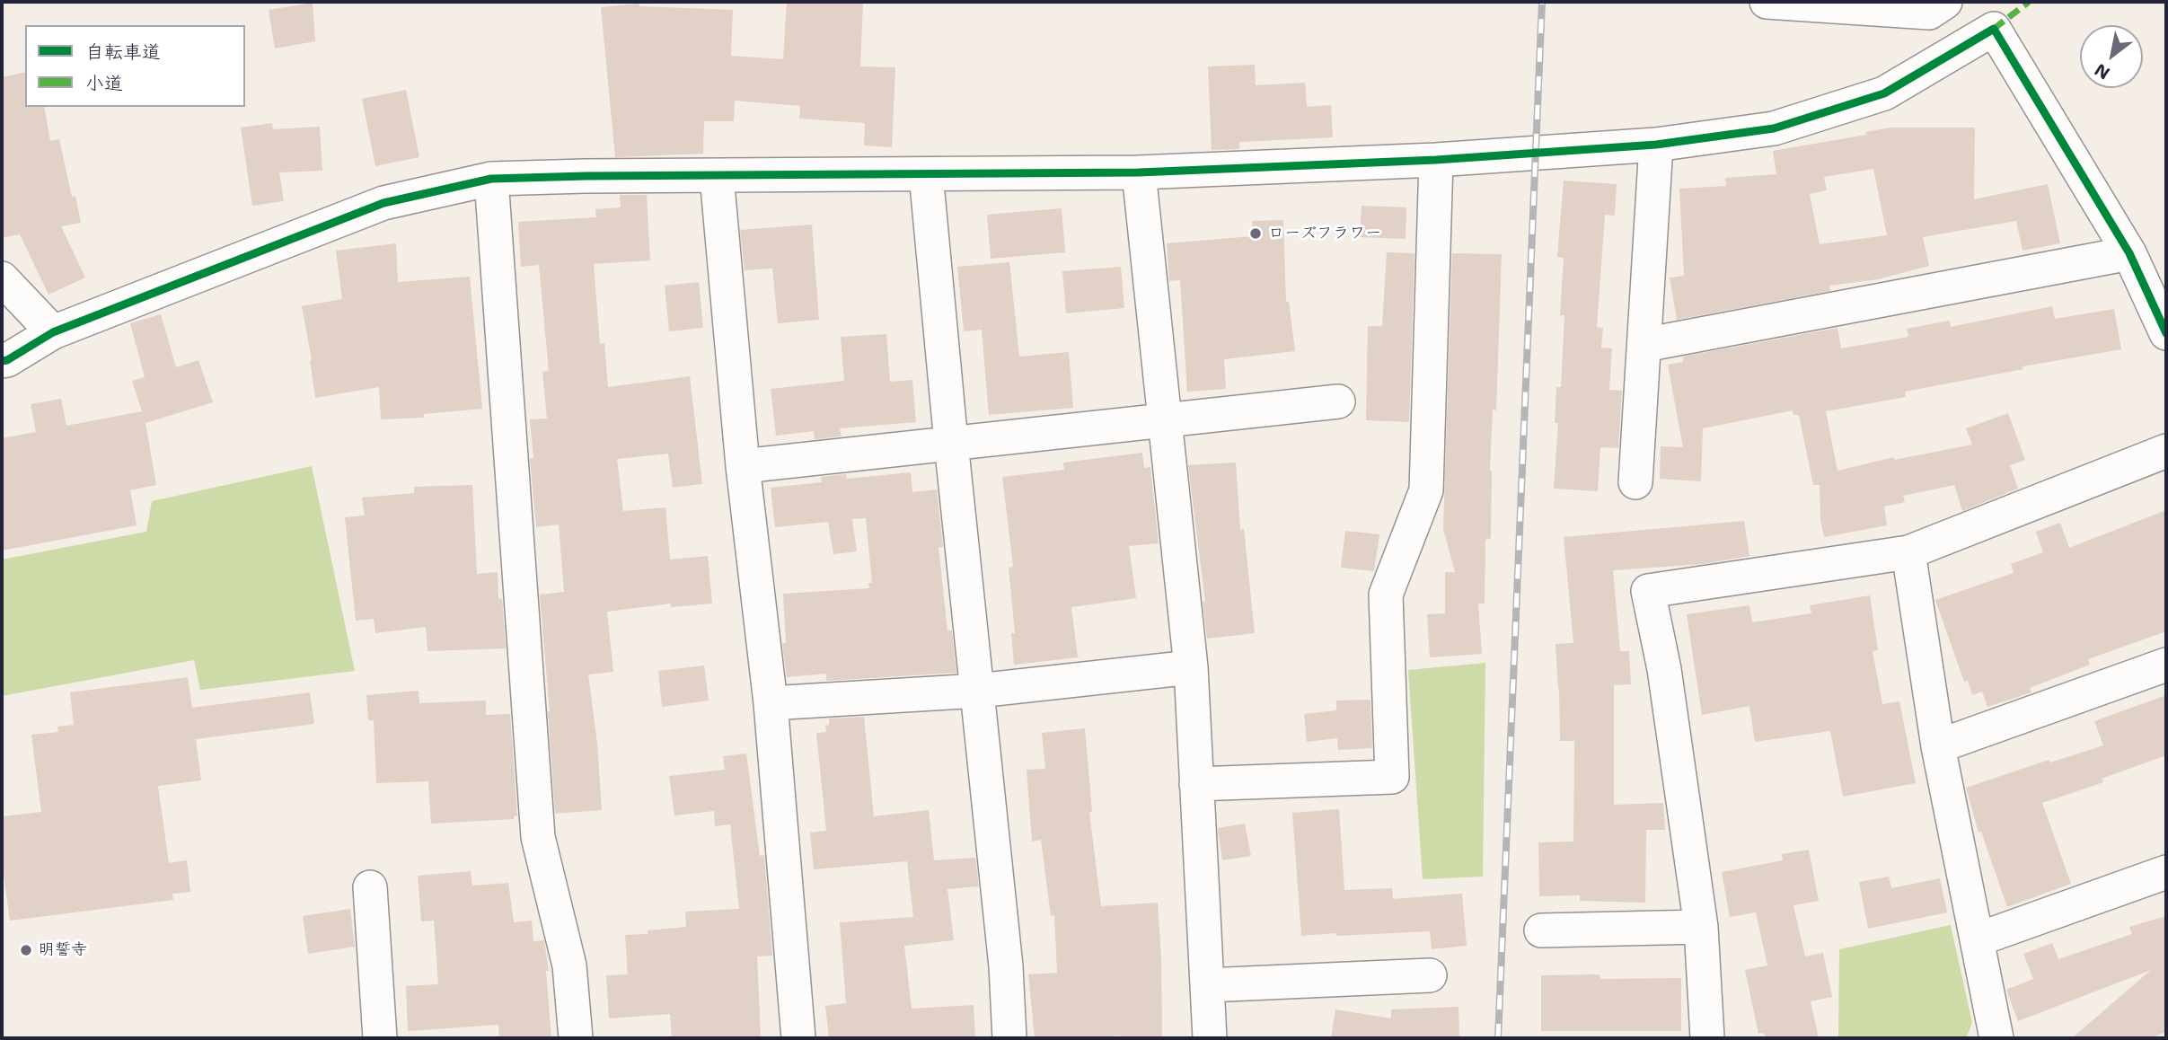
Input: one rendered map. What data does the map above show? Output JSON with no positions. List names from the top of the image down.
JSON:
{
  "places": ["ローズフラワー", "明誓寺"],
  "legend": ["自転車道", "小道"],
  "north": "bottom left"
}
